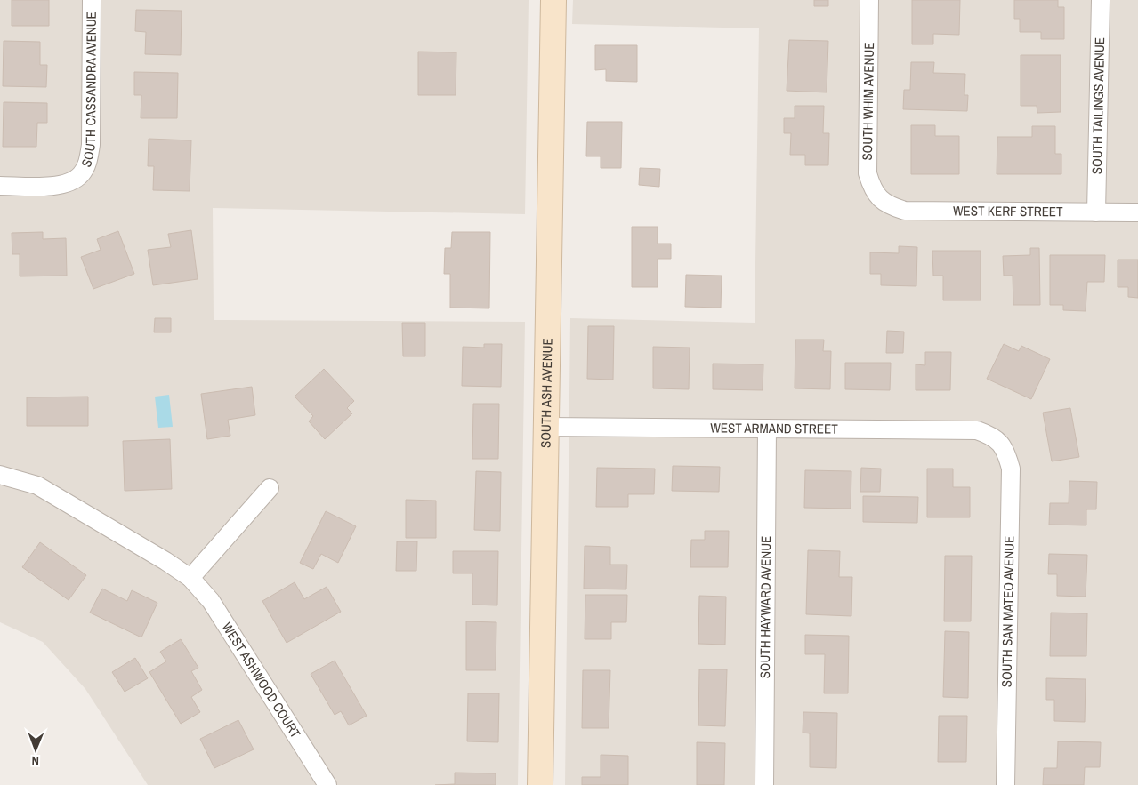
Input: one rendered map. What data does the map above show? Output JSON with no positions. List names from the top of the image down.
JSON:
{
  "streets": {
    "street": [
      "SOUTH CASSANDRA AVENUE",
      "SOUTH WHIM AVENUE",
      "SOUTH TAILINGS AVENUE",
      "WEST KERF STREET",
      "SOUTH ASH AVENUE",
      "WEST ARMAND STREET",
      "SOUTH HAYWARD AVENUE",
      "SOUTH SAN MATEO AVENUE",
      "WEST ASHWOOD COURT"
    ]
  },
  "crossings": [
    ["SOUTH WHIM AVENUE", "WEST KERF STREET"],
    ["SOUTH TAILINGS AVENUE", "WEST KERF STREET"],
    ["SOUTH ASH AVENUE", "WEST ARMAND STREET"],
    ["WEST ARMAND STREET", "SOUTH HAYWARD AVENUE"],
    ["WEST ARMAND STREET", "SOUTH SAN MATEO AVENUE"]
  ],
  "north": "bottom"
}
